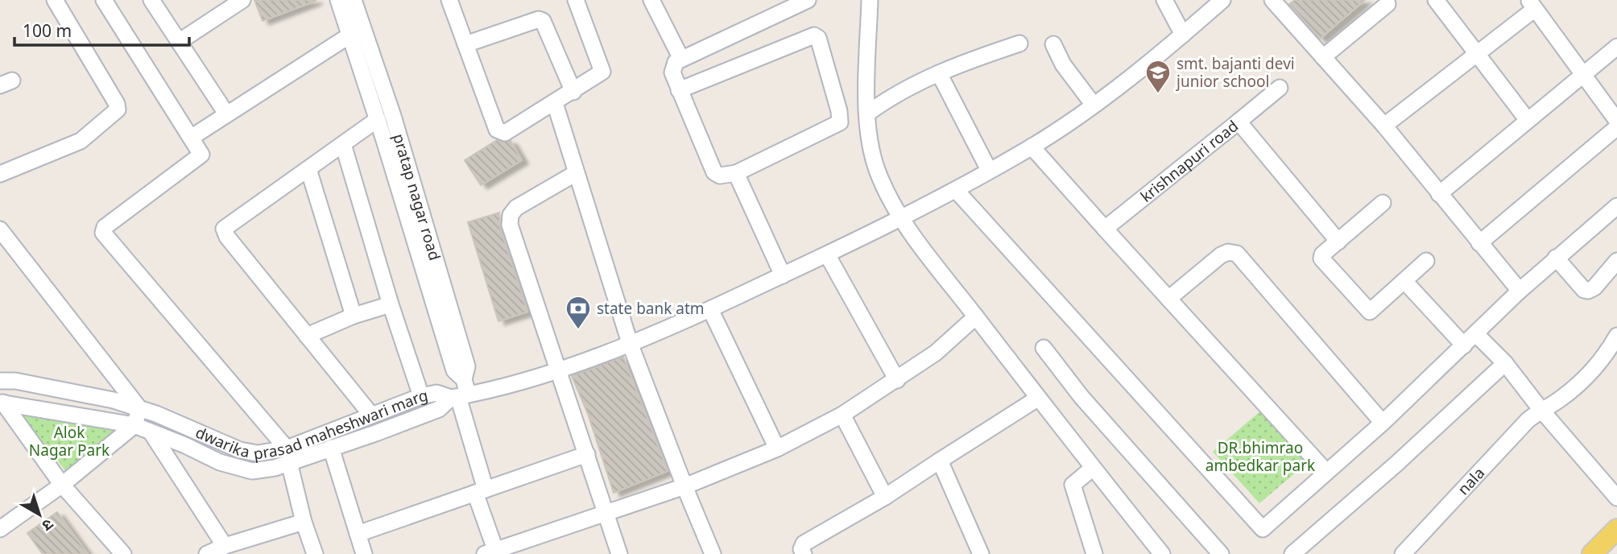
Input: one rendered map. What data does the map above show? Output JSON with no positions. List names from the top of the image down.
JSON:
{
  "streets": {
    "street": [
      "krishnapuri road",
      "pratap nagar road",
      "dwarika prasad maheshwari marg",
      "nala"
    ]
  },
  "crossings": [
    ["pratap nagar road", "dwarika prasad maheshwari marg"]
  ],
  "parks": ["Alok Nagar Park", "DR.bhimrao ambedkar park"],
  "places": {
    "school or university": ["smt. bajanti devi junior school"],
    "bank": ["state bank atm"]
  },
  "scale_bar": "100 m",
  "north": "bottom right"
}
